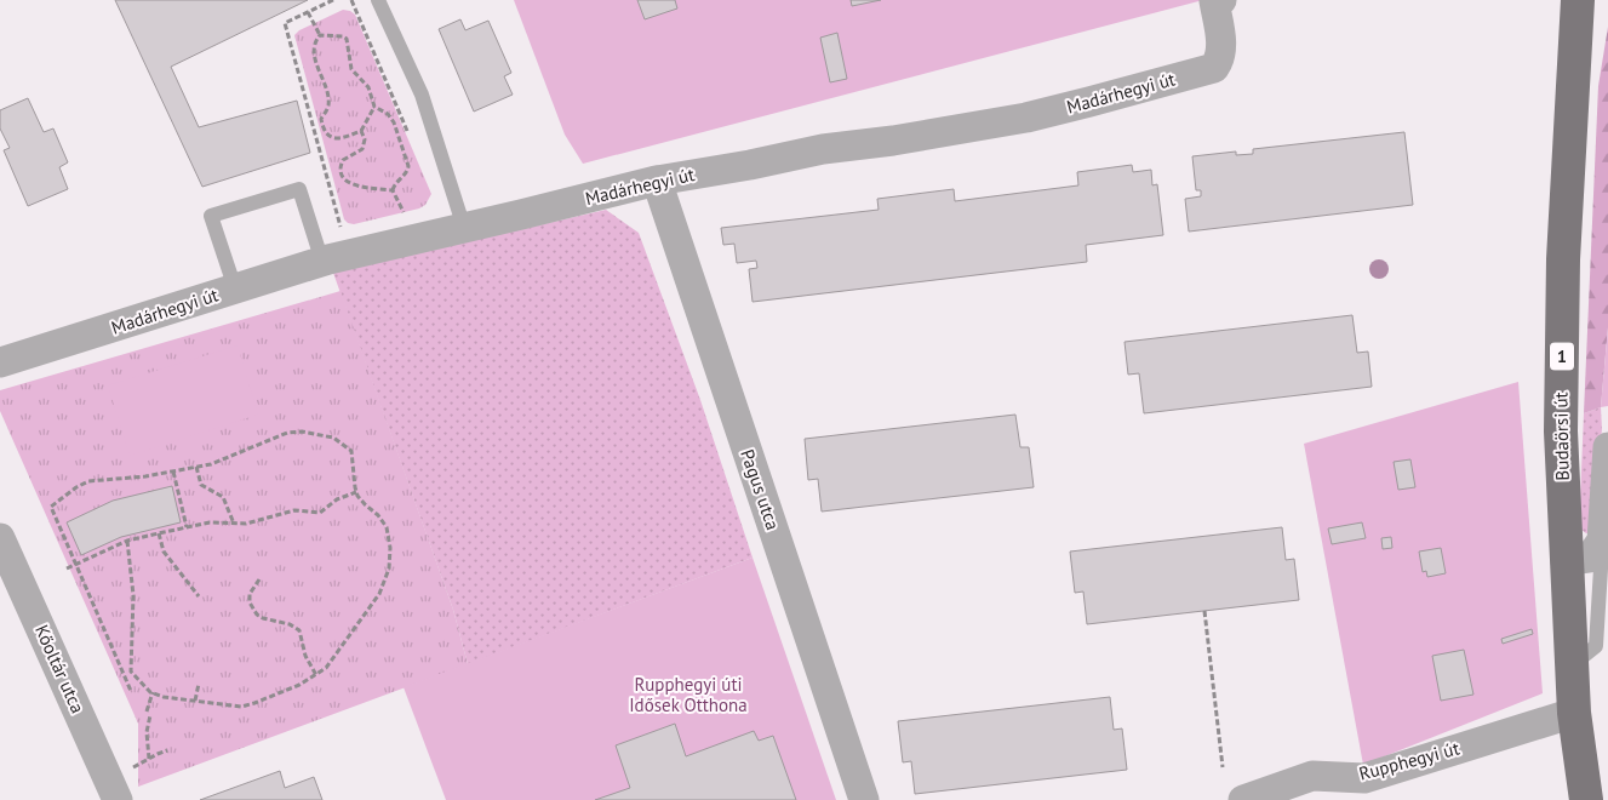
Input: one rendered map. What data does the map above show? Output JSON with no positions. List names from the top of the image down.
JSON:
{
  "streets": {
    "main road": ["1", "Budaörsi út"],
    "street": [
      "Madárhegyi út",
      "Pagus utca",
      "Kőoltár utca",
      "Rupphegyi út"
    ]
  },
  "crossings": [
    ["Madárhegyi út", "Pagus utca"],
    ["Budaörsi út", "Rupphegyi út"]
  ],
  "parks": ["Rupphegyi úti Idősek Otthona"]
}
